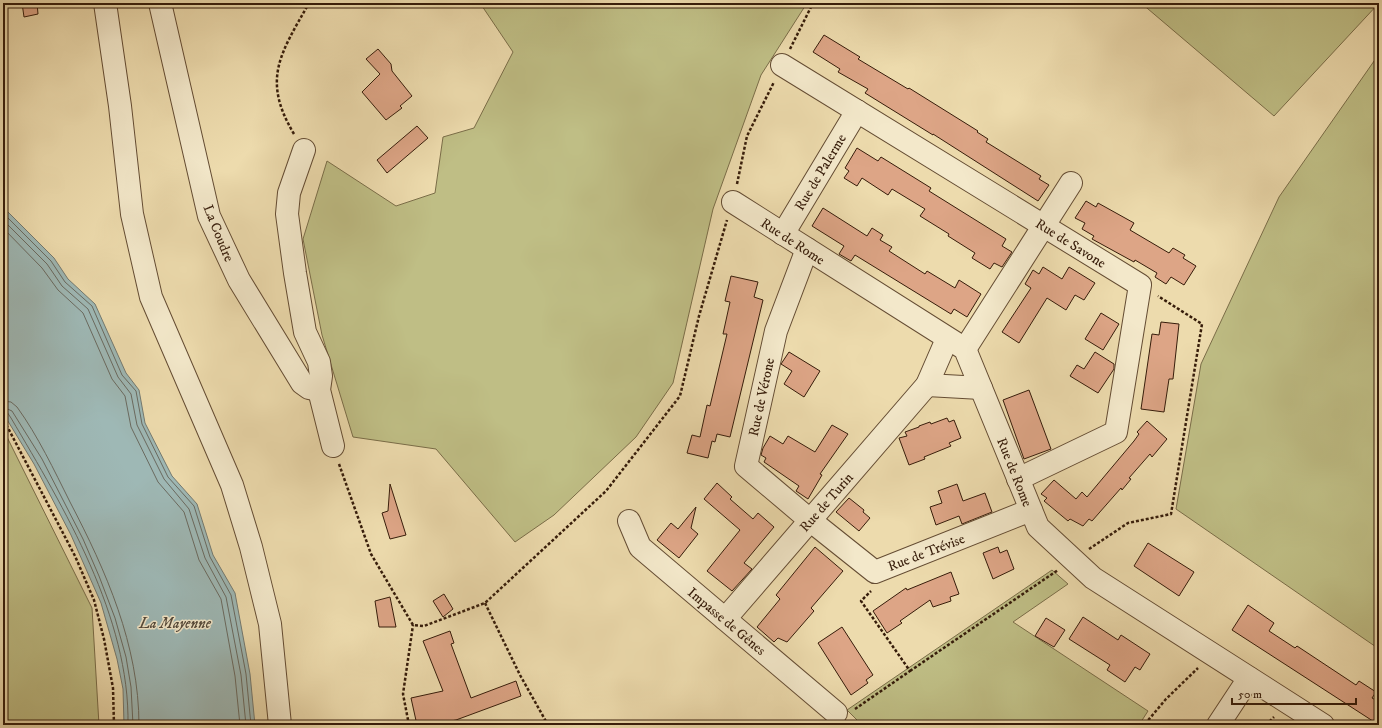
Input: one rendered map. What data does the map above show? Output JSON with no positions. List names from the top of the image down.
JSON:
{
  "streets": {
    "street": [
      "Rue de Palerme",
      "La Coudre",
      "Rue de Rome",
      "Rue de Savone",
      "Rue de Vérone",
      "Rue de Turin",
      "Rue de Trévise",
      "Impasse de Gênes"
    ]
  },
  "crossings": [
    ["Rue de Palerme", "Rue de Rome"],
    ["Rue de Palerme", "Rue de Savone"],
    ["Rue de Rome", "Rue de Vérone"],
    ["Rue de Rome", "Rue de Turin"],
    ["Rue de Rome", "Rue de Trévise"],
    ["Rue de Savone", "Rue de Turin"],
    ["Rue de Vérone", "Rue de Turin"],
    ["Rue de Vérone", "Rue de Trévise"],
    ["Rue de Turin", "Rue de Trévise"],
    ["Rue de Turin", "Impasse de Gênes"]
  ],
  "water": ["La Mayenne"],
  "scale_bar": "50 m"
}
